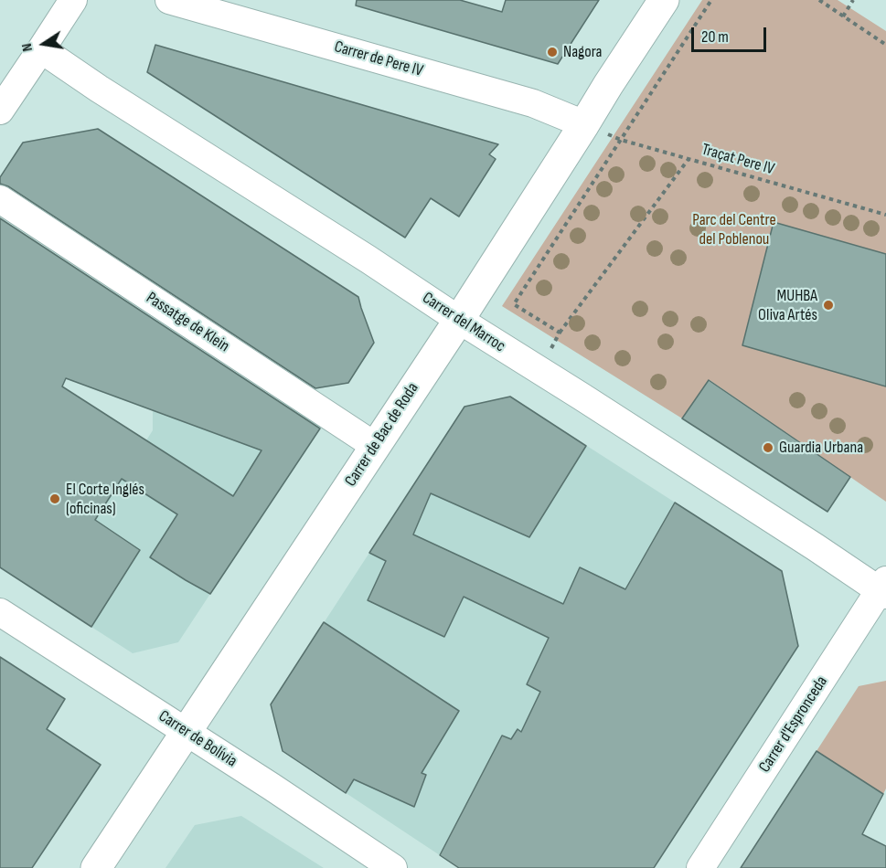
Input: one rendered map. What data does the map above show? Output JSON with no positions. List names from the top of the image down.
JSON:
{
  "streets": {
    "main road": ["Carrer de Bac de Roda"],
    "street": [
      "Carrer de Pere IV",
      "Passatge de Klein",
      "Carrer del Marroc",
      "Carrer d'Espronceda",
      "Carrer de Bolívia"
    ],
    "path": ["Traçat Pere IV"]
  },
  "crossings": [
    ["Carrer de Pere IV", "Traçat Pere IV"],
    ["Carrer de Pere IV", "Carrer de Bac de Roda"],
    ["Traçat Pere IV", "Carrer de Bac de Roda"],
    ["Passatge de Klein", "Carrer de Bac de Roda"],
    ["Carrer del Marroc", "Carrer de Bac de Roda"],
    ["Carrer del Marroc", "Carrer d'Espronceda"],
    ["Carrer de Bac de Roda", "Carrer de Bolívia"]
  ],
  "parks": ["Parc del Centre del Poblenou"],
  "places": [
    "Nagora",
    "MUHBA Oliva Artés",
    "Guardia Urbana",
    "El Corte Inglés (oficinas)"
  ],
  "scale_bar": "20 m",
  "north": "left"
}
